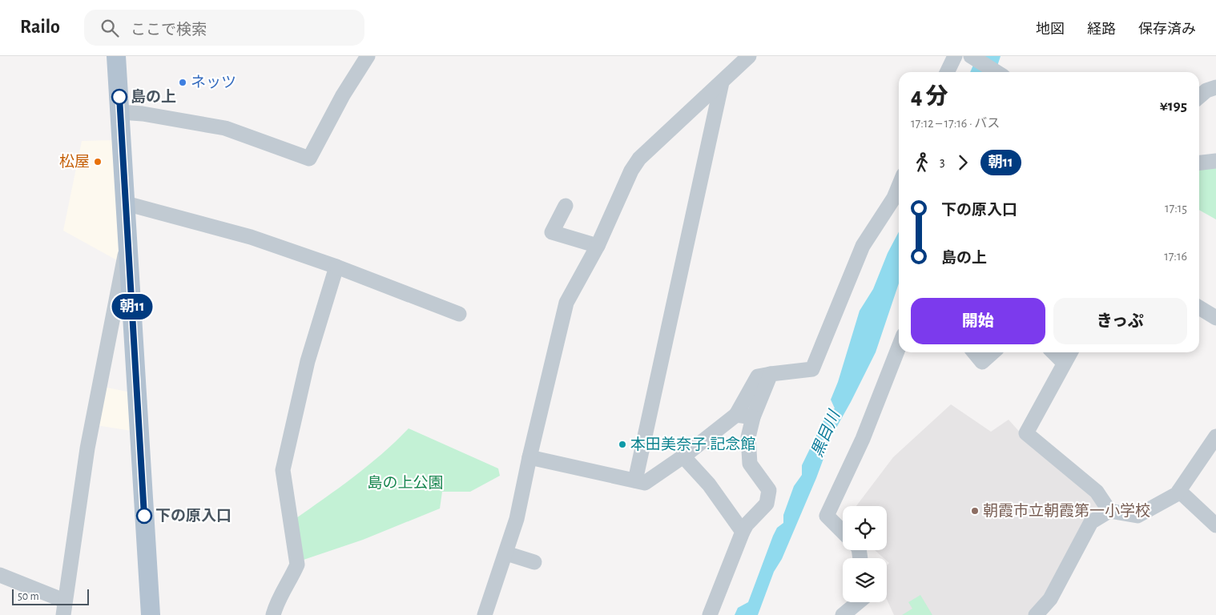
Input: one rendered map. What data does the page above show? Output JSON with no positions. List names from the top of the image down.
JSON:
{
  "water": ["黒目川"],
  "parks": ["島の上公園"],
  "places": [
    "ネッツ",
    "島の上",
    "松屋",
    "本田美奈子.記念館",
    "朝霞市立朝霞第一小学校",
    "下の原入口"
  ],
  "lines": ["bus line 朝11"],
  "scale_bar": "50 m",
  "page": {
    "header": "Railo",
    "search": "ここで検索",
    "nav": ["地図", "経路", "保存済み"],
    "on_map": "朝11",
    "heading": ["4 分", "17:12 – 17:16 · バス", "¥195"],
    "legs": ["3", "朝11"],
    "list": [
      {
        "name": "下の原入口",
        "value": "17:15"
      },
      {
        "name": "島の上",
        "value": "17:16"
      }
    ],
    "buttons": ["開始", "きっぷ"],
    "scale": "50 m"
  }
}
